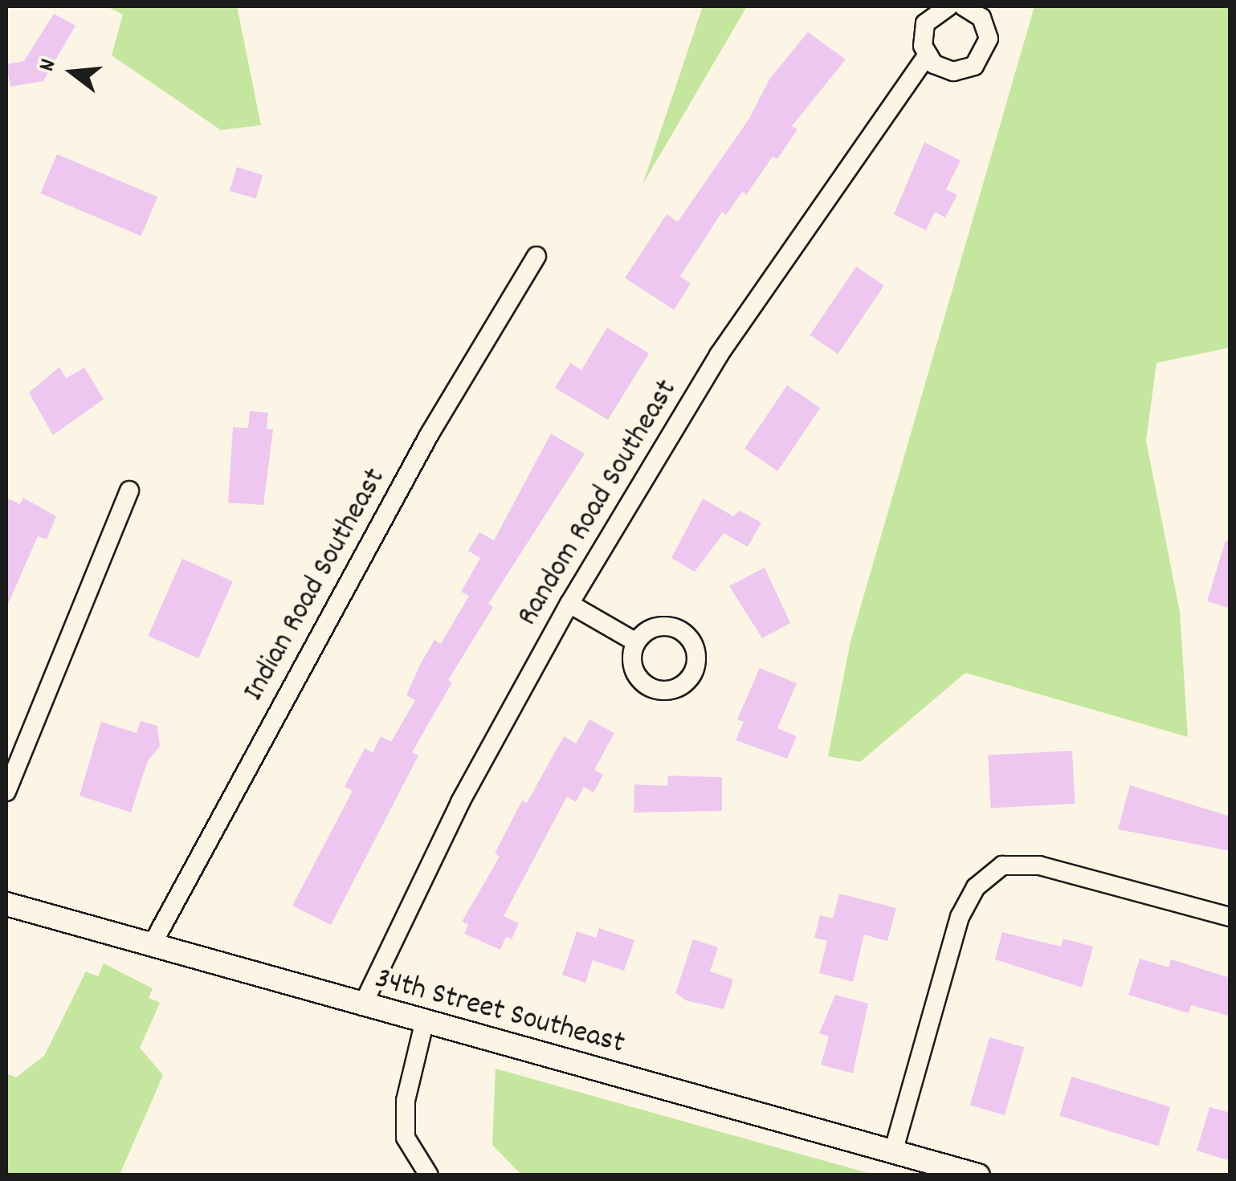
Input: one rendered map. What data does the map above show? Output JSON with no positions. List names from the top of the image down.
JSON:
{
  "streets": {
    "street": ["Random Road Southeast", "Indian Road Southeast", "34th Street Southeast"]
  },
  "crossings": [
    ["Random Road Southeast", "34th Street Southeast"],
    ["Indian Road Southeast", "34th Street Southeast"]
  ],
  "north": "left"
}
